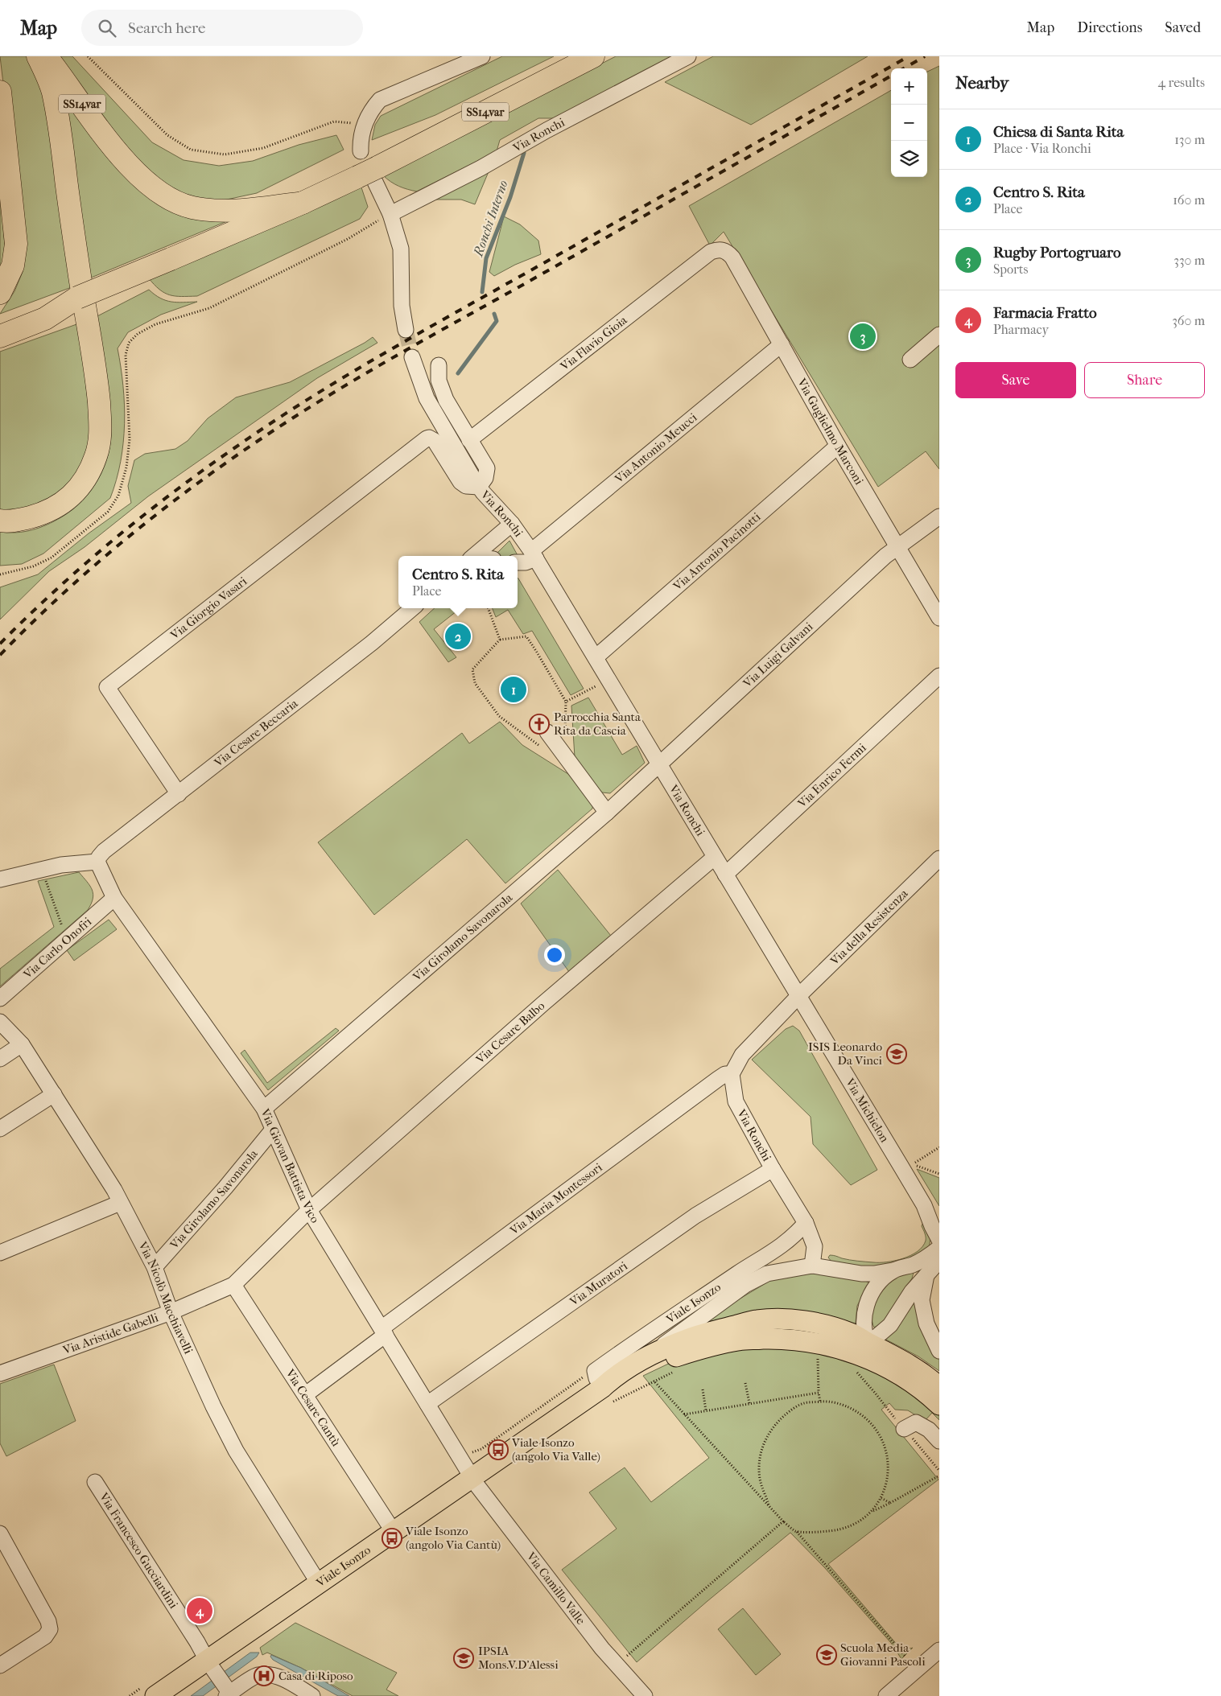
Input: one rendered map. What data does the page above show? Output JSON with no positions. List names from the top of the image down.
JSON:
{
  "streets": {
    "highway": ["SS14var"],
    "main road": ["Viale Isonzo"],
    "street": [
      "Via Ronchi",
      "Via Flavio Gioia",
      "Via Guglielmo Marconi",
      "Via Antonio Meucci",
      "Via Antonio Pacinotti",
      "Via Giorgio Vasari",
      "Via Luigi Galvani",
      "Via Cesare Beccaria",
      "Via Enrico Fermi",
      "Via della Resistenza",
      "Via Girolamo Savonarola",
      "Via Carlo Onofri",
      "Via Cesare Balbo",
      "Via Michielon",
      "Via Giovan Battista Vico",
      "Via Maria Montessori",
      "Via Muratori",
      "Via Nicolò Macchiavelli",
      "Via Aristide Gabelli",
      "Via Cesare Cantù",
      "Via Francesco Gucciardini",
      "Via Camillo Valle"
    ]
  },
  "crossings": [
    ["Via Ronchi", "Via Antonio Meucci"],
    ["Via Ronchi", "Via Antonio Pacinotti"],
    ["Via Ronchi", "Via Giorgio Vasari"],
    ["Via Ronchi", "Via Luigi Galvani"],
    ["Via Ronchi", "Via Enrico Fermi"],
    ["Via Ronchi", "Via della Resistenza"],
    ["Via Ronchi", "Via Girolamo Savonarola"],
    ["Via Ronchi", "Via Cesare Balbo"],
    ["Via Ronchi", "Via Michielon"],
    ["Via Ronchi", "Via Maria Montessori"],
    ["Via Ronchi", "Via Muratori"],
    ["Via Ronchi", "Viale Isonzo"],
    ["Via Flavio Gioia", "Via Guglielmo Marconi"],
    ["Via Guglielmo Marconi", "Via Antonio Meucci"],
    ["Via Guglielmo Marconi", "Via Antonio Pacinotti"],
    ["Via Guglielmo Marconi", "Via Luigi Galvani"],
    ["Via Giorgio Vasari", "Via Cesare Beccaria"],
    ["Via Luigi Galvani", "Via Girolamo Savonarola"],
    ["Via Cesare Beccaria", "Via Giovan Battista Vico"],
    ["Via della Resistenza", "Via Michielon"],
    ["Via Girolamo Savonarola", "Via Giovan Battista Vico"],
    ["Via Girolamo Savonarola", "Via Nicolò Macchiavelli"],
    ["Via Carlo Onofri", "Via Giovan Battista Vico"],
    ["Via Cesare Balbo", "Via Giovan Battista Vico"],
    ["Via Cesare Balbo", "Via Aristide Gabelli"],
    ["Via Giovan Battista Vico", "Via Maria Montessori"],
    ["Via Giovan Battista Vico", "Via Muratori"],
    ["Via Giovan Battista Vico", "Viale Isonzo"],
    ["Via Giovan Battista Vico", "Via Aristide Gabelli"],
    ["Via Giovan Battista Vico", "Via Camillo Valle"],
    ["Via Maria Montessori", "Via Cesare Cantù"],
    ["Via Nicolò Macchiavelli", "Viale Isonzo"],
    ["Via Nicolò Macchiavelli", "Via Aristide Gabelli"],
    ["Viale Isonzo", "Via Cesare Cantù"],
    ["Viale Isonzo", "Via Francesco Gucciardini"],
    ["Viale Isonzo", "Via Camillo Valle"],
    ["Via Aristide Gabelli", "Via Cesare Cantù"]
  ],
  "water": ["Ronchi Interno"],
  "places": {
    "church": ["Parrocchia Santa Rita da Cascia"],
    "school or university": ["ISIS Leonardo Da Vinci", "Scuola Media Giovanni Pascoli", "IPSIA Mons.V.D'Alessi"],
    "bus stop": ["Viale Isonzo (angolo Via Valle)", "Viale Isonzo (angolo Via Cantù)"],
    "hospital": ["Casa di Riposo"]
  },
  "page": {
    "header": "Map",
    "search": "Search here",
    "nav": ["Map", "Directions", "Saved"],
    "heading": ["Nearby", "4 results"],
    "map_buttons": ["+", "−"],
    "list": [
      {
        "mark": "1",
        "name": "Chiesa di Santa Rita",
        "note": "Place · Via Ronchi",
        "value": "130 m"
      },
      {
        "mark": "2",
        "name": "Centro S. Rita",
        "note": "Place",
        "value": "160 m"
      },
      {
        "mark": "3",
        "name": "Rugby Portogruaro",
        "note": "Sports",
        "value": "330 m"
      },
      {
        "mark": "4",
        "name": "Farmacia Fratto",
        "note": "Pharmacy",
        "value": "360 m"
      }
    ],
    "pins": [
      "3",
      "2",
      "1",
      "4"
    ],
    "buttons": ["Save", "Share"],
    "popup": ["Centro S. Rita", "Place"]
  }
}
